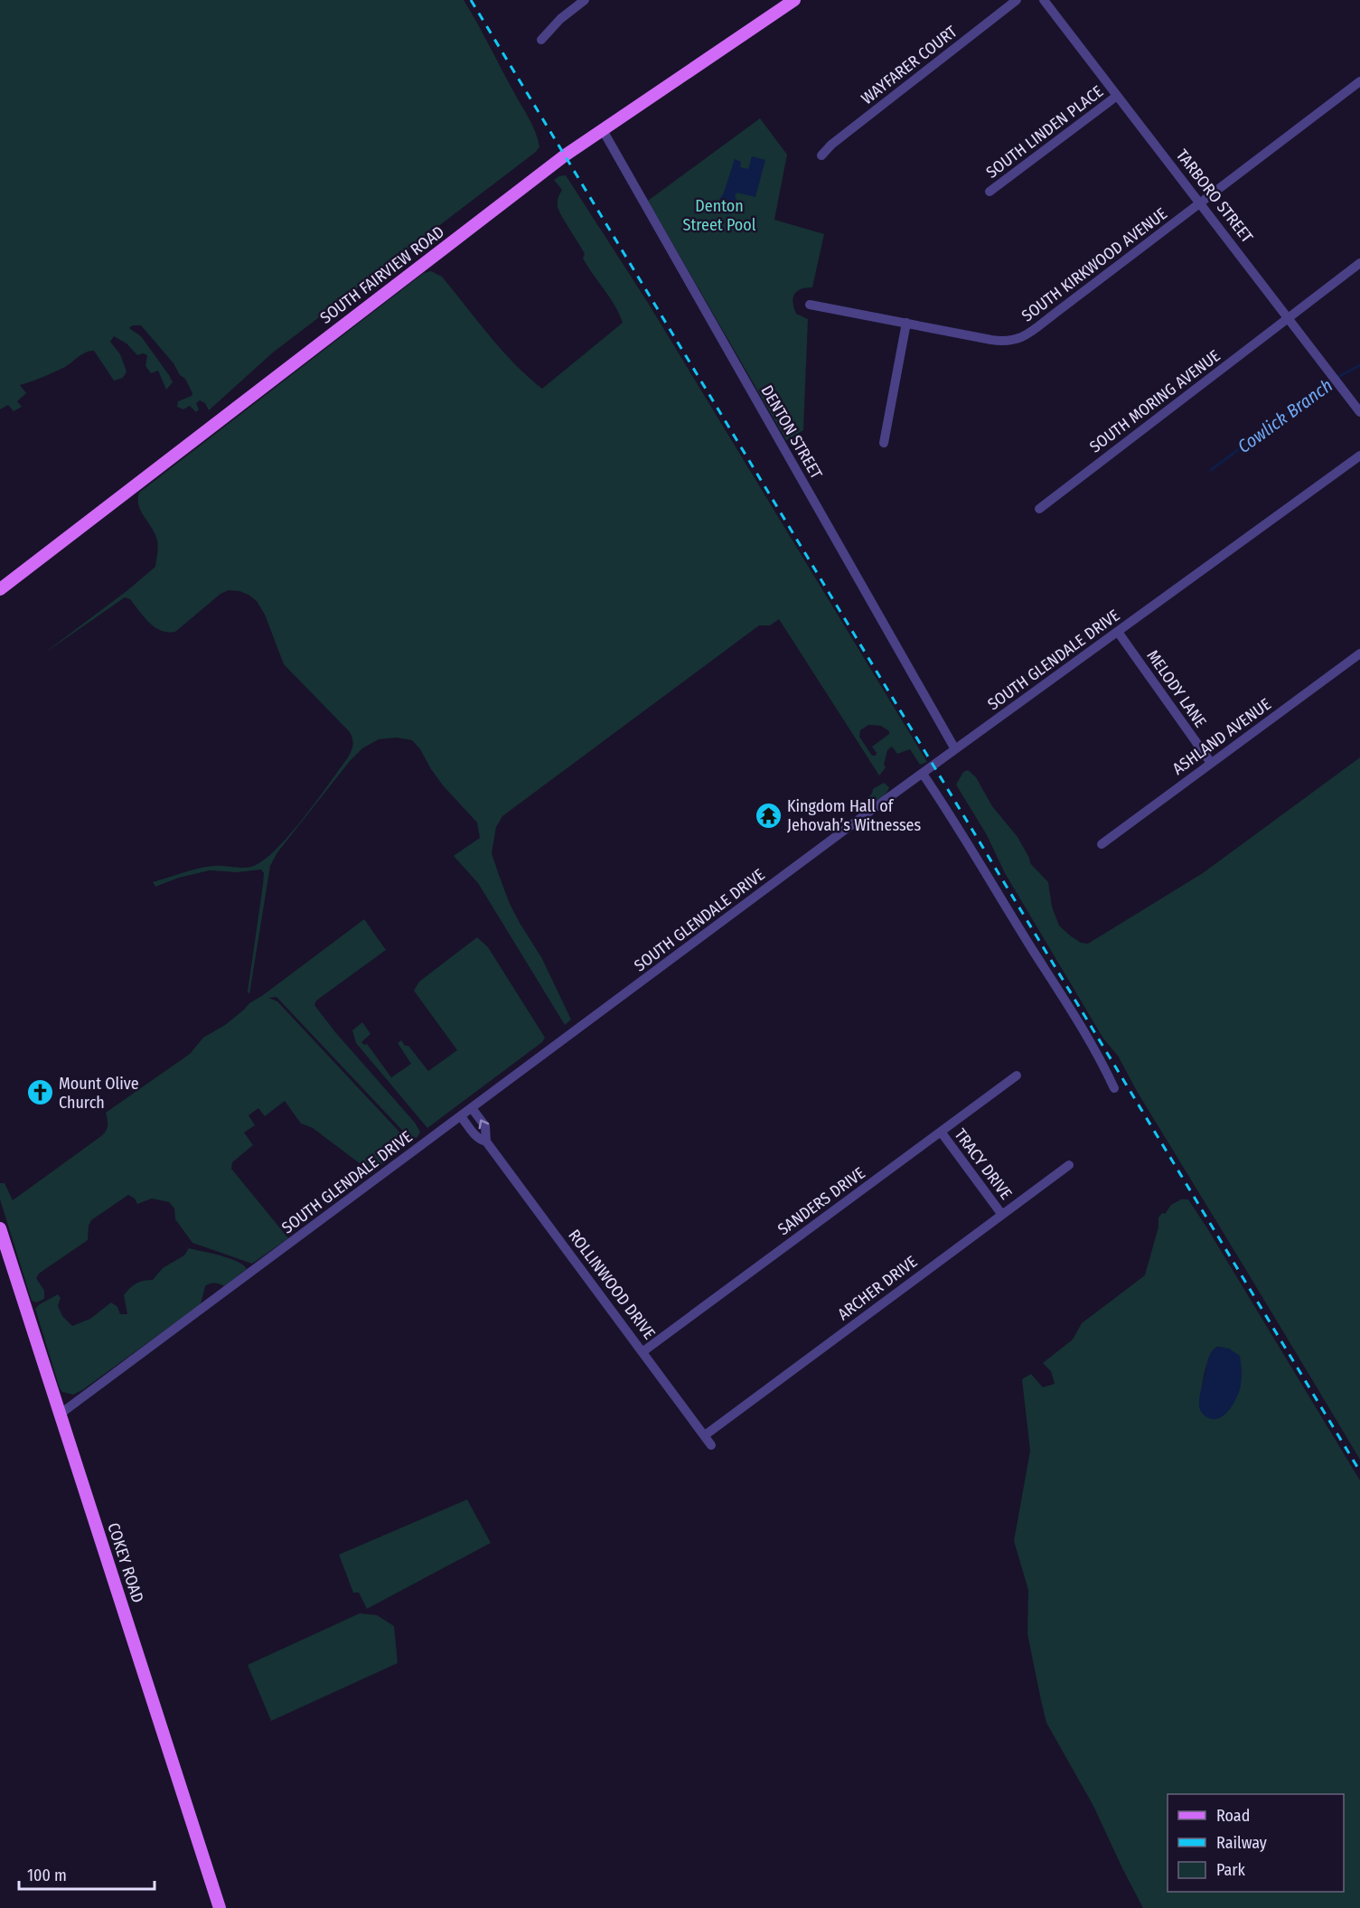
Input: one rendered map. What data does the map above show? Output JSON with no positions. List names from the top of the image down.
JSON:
{
  "streets": {
    "main road": ["SOUTH FAIRVIEW ROAD", "COKEY ROAD"],
    "street": [
      "WAYFARER COURT",
      "SOUTH LINDEN PLACE",
      "TARBORO STREET",
      "SOUTH KIRKWOOD AVENUE",
      "SOUTH MORING AVENUE",
      "DENTON STREET",
      "SOUTH GLENDALE DRIVE",
      "MELODY LANE",
      "ASHLAND AVENUE",
      "TRACY DRIVE",
      "SANDERS DRIVE",
      "ROLLINWOOD DRIVE",
      "ARCHER DRIVE"
    ]
  },
  "crossings": [
    ["SOUTH LINDEN PLACE", "TARBORO STREET"],
    ["TARBORO STREET", "SOUTH KIRKWOOD AVENUE"],
    ["TARBORO STREET", "SOUTH MORING AVENUE"],
    ["SOUTH FAIRVIEW ROAD", "DENTON STREET"],
    ["DENTON STREET", "SOUTH GLENDALE DRIVE"],
    ["SOUTH GLENDALE DRIVE", "MELODY LANE"],
    ["SOUTH GLENDALE DRIVE", "ROLLINWOOD DRIVE"],
    ["SOUTH GLENDALE DRIVE", "COKEY ROAD"],
    ["MELODY LANE", "ASHLAND AVENUE"],
    ["TRACY DRIVE", "SANDERS DRIVE"],
    ["TRACY DRIVE", "ARCHER DRIVE"],
    ["SANDERS DRIVE", "ROLLINWOOD DRIVE"],
    ["ROLLINWOOD DRIVE", "ARCHER DRIVE"]
  ],
  "water": ["Cowlick Branch"],
  "parks": ["Denton Street Pool"],
  "places": {
    "temple": ["Kingdom Hall of Jehovah’s Witnesses"],
    "church": ["Mount Olive Church"]
  },
  "legend": ["Road", "Railway", "Park"],
  "scale_bar": "100 m"
}
